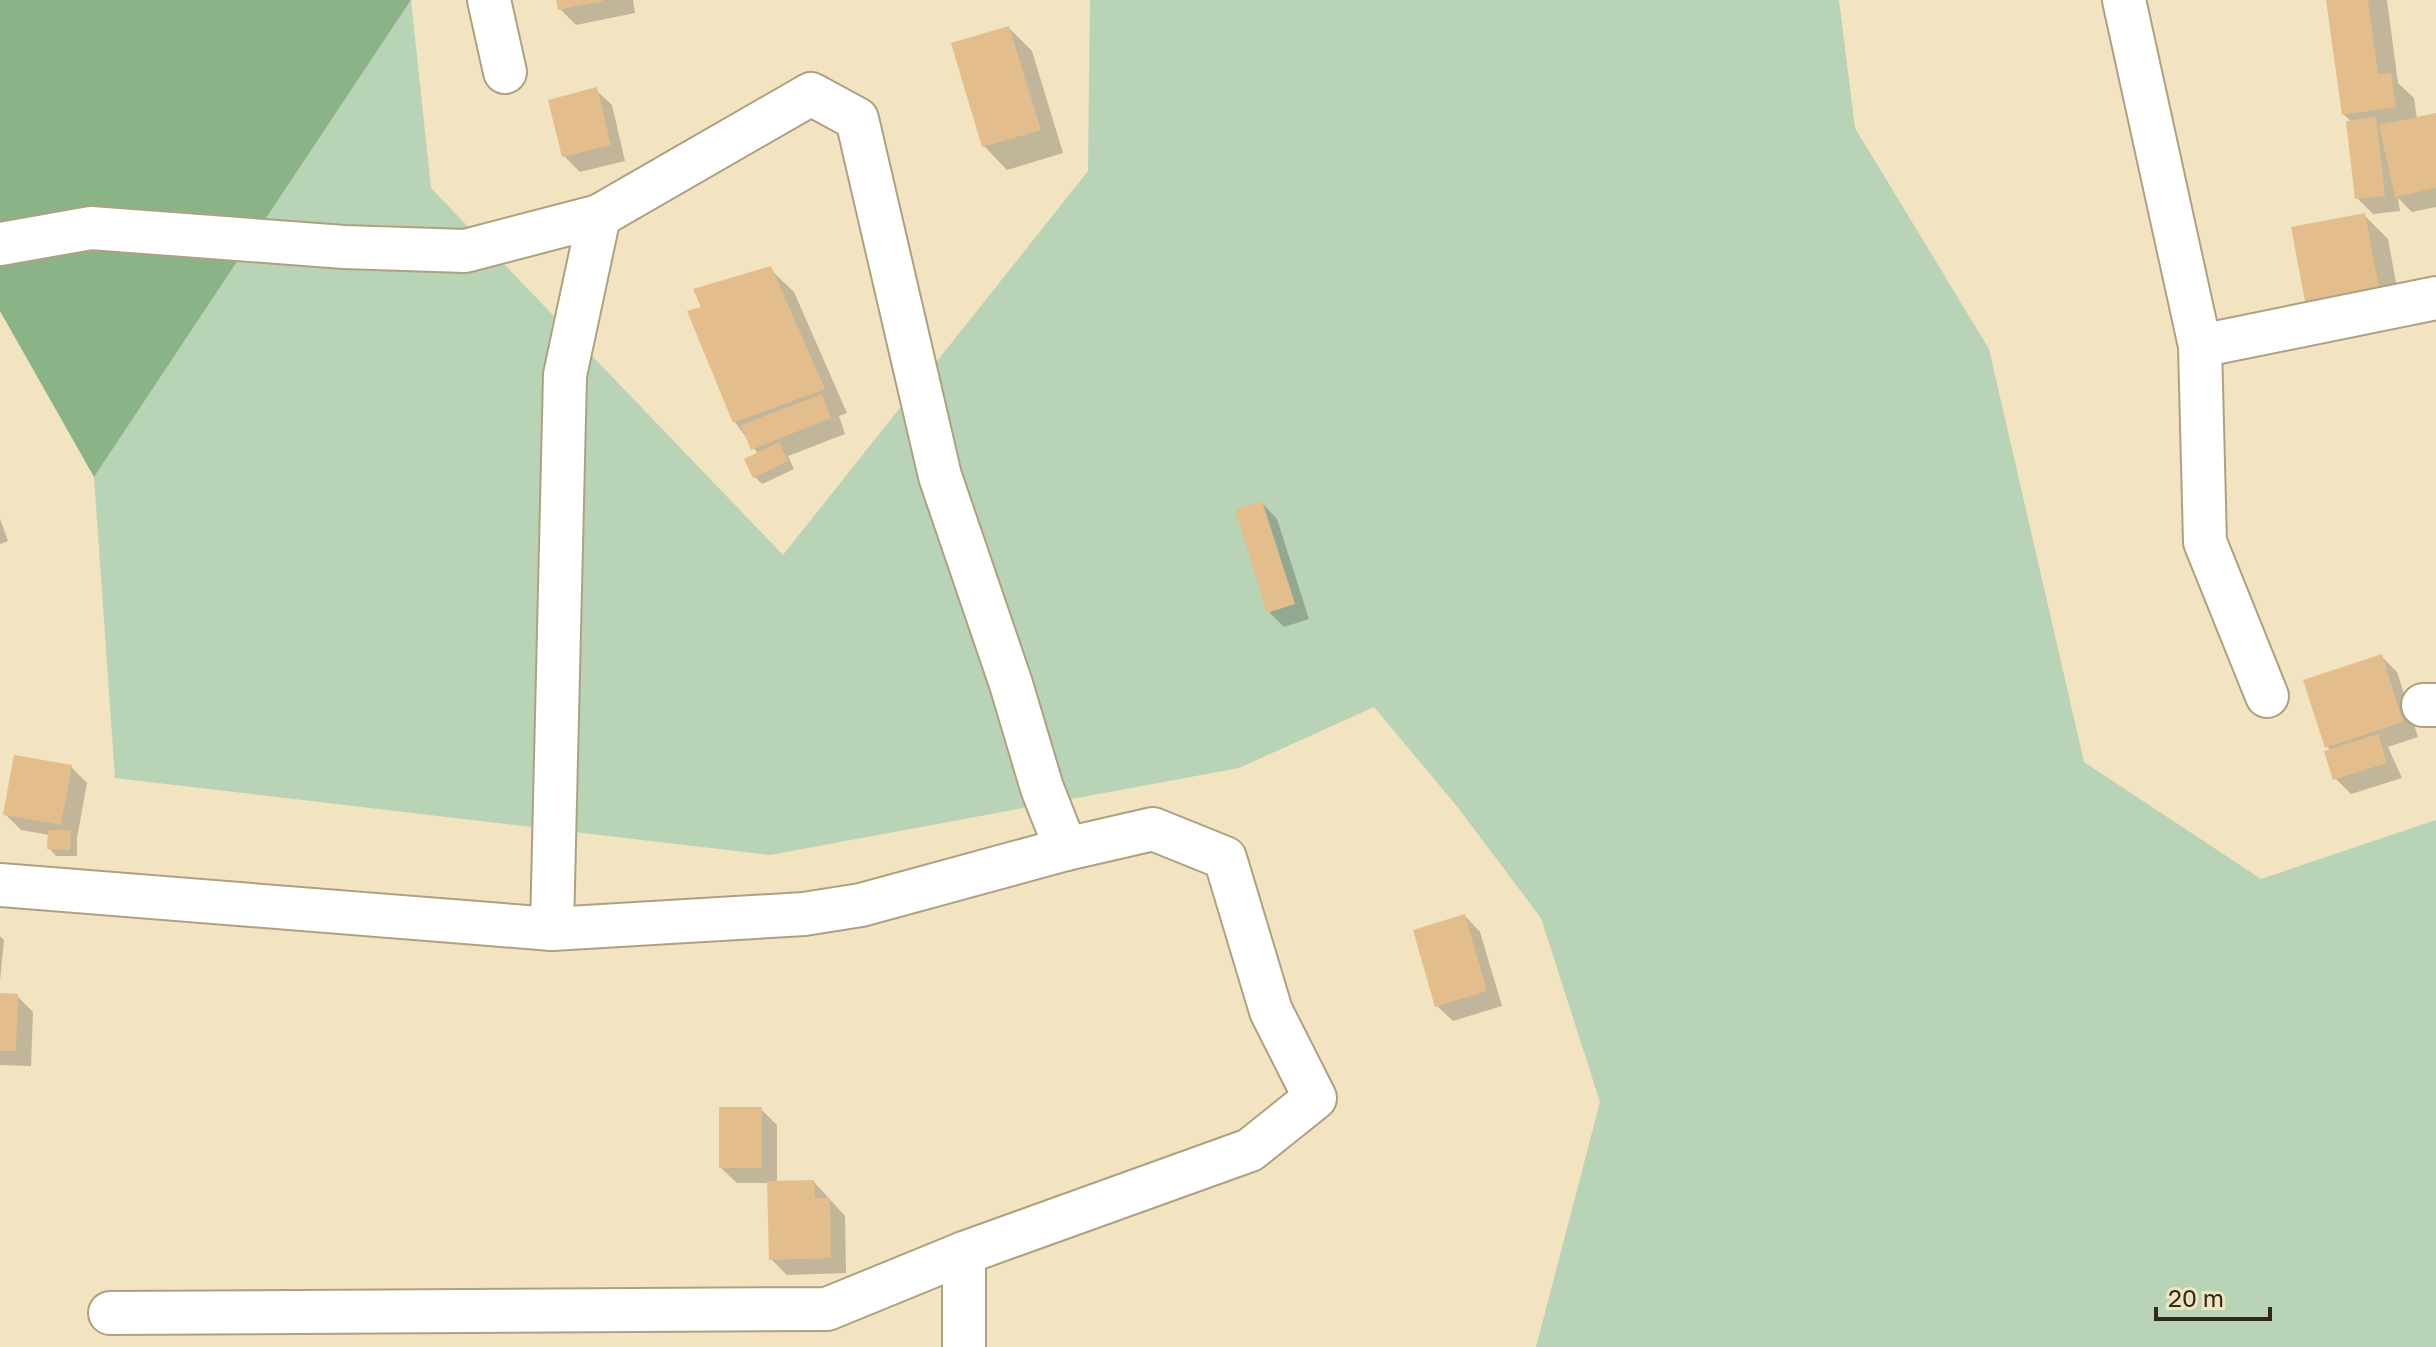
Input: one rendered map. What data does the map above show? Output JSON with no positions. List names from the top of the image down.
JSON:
{
  "scale_bar": "20 m"
}
